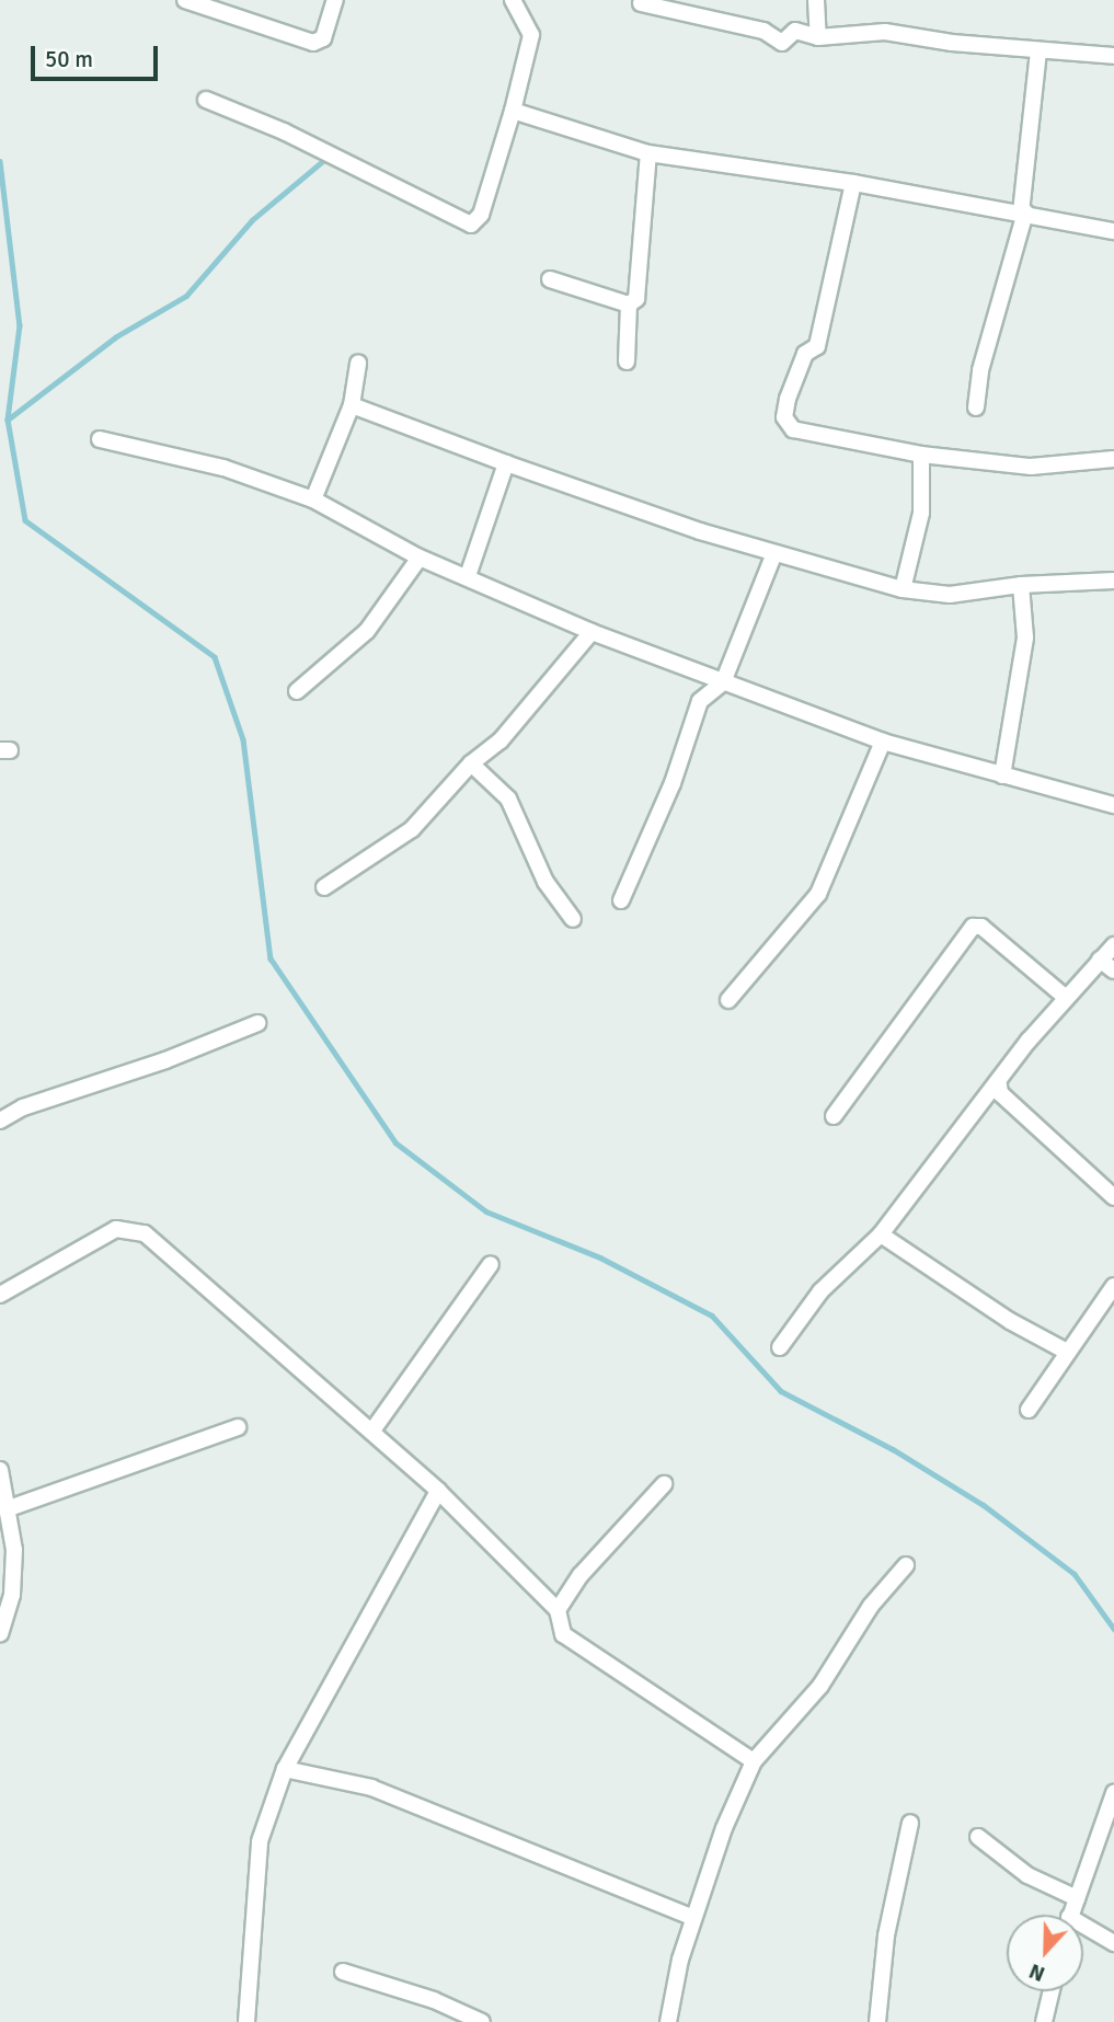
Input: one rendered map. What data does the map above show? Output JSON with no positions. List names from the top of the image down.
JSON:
{
  "scale_bar": "50 m",
  "north": "bottom"
}
